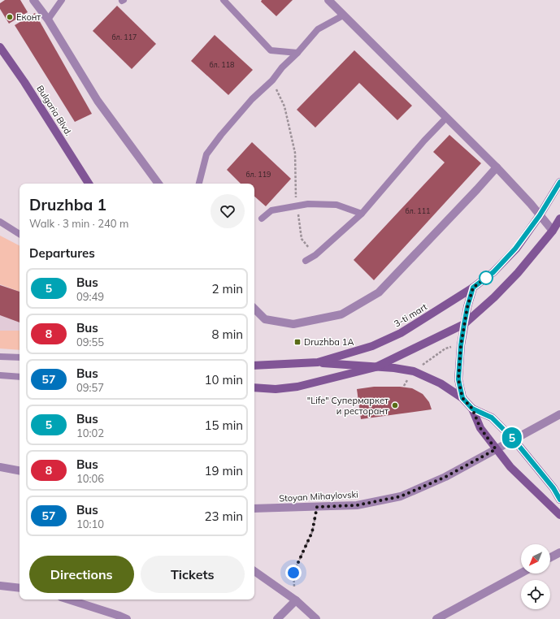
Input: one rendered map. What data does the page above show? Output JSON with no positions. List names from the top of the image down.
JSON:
{
  "streets": {
    "street": ["Bulgaria Blvd.", "3-ti mart", "Stoyan Mihaylovski"]
  },
  "places": {
    "other": ["Еконт", "\"Life\" Супермаркет и ресторант"],
    "transit": ["Druzhba 1A"]
  },
  "lines": ["bus line 5"],
  "house_numbers": [
    "бл. 117",
    "бл. 118",
    "бл. 119",
    "бл. 111"
  ],
  "north": "bottom left",
  "page": {
    "on_map": "5",
    "heading": [
      ["Druzhba 1", "Walk · 3 min · 240 m"],
      "Departures"
    ],
    "list": [
      {
        "mark": "5",
        "name": "Bus",
        "note": "09:49",
        "value": "2 min"
      },
      {
        "mark": "8",
        "name": "Bus",
        "note": "09:55",
        "value": "8 min"
      },
      {
        "mark": "57",
        "name": "Bus",
        "note": "09:57",
        "value": "10 min"
      },
      {
        "mark": "5",
        "name": "Bus",
        "note": "10:02",
        "value": "15 min"
      },
      {
        "mark": "8",
        "name": "Bus",
        "note": "10:06",
        "value": "19 min"
      },
      {
        "mark": "57",
        "name": "Bus",
        "note": "10:10",
        "value": "23 min"
      }
    ],
    "buttons": ["Directions", "Tickets"]
  }
}
